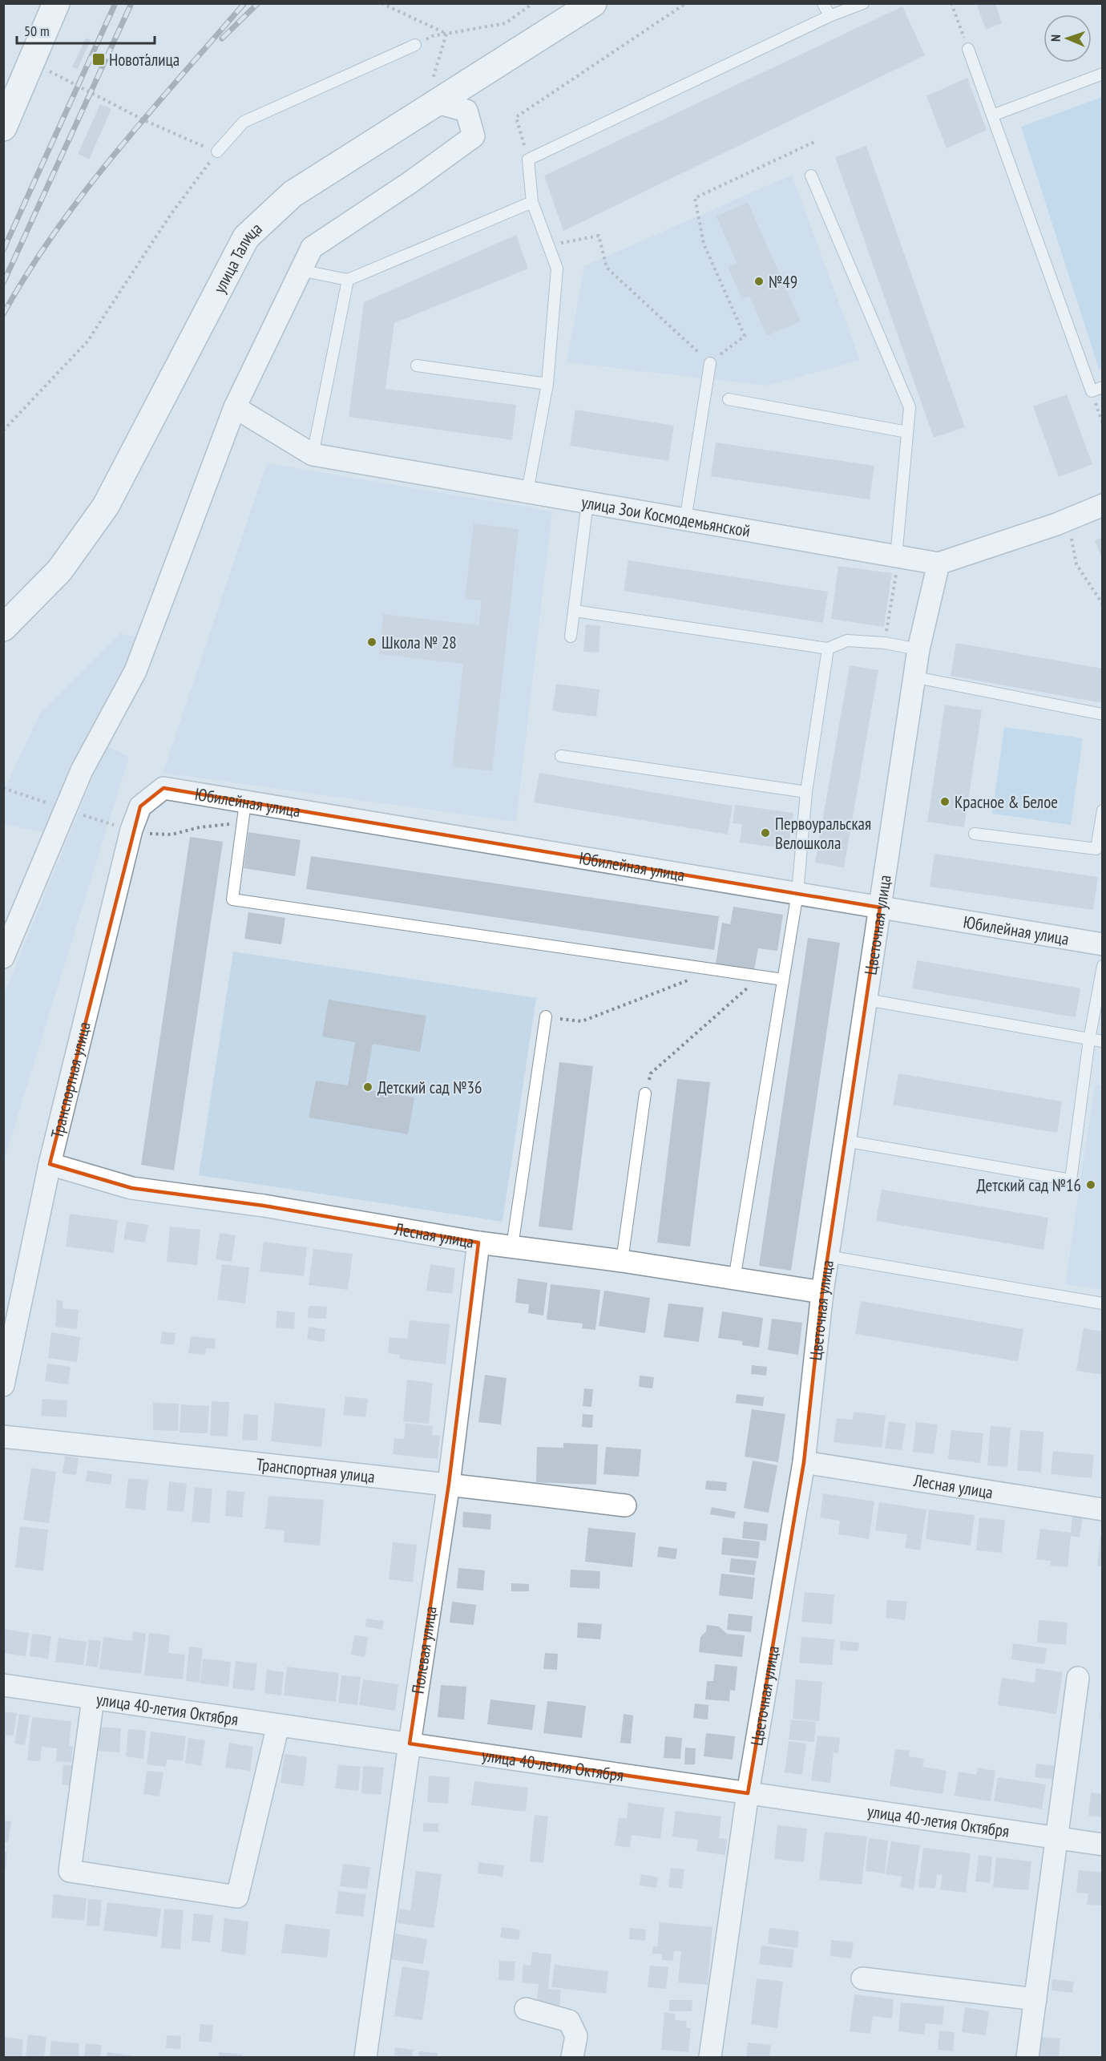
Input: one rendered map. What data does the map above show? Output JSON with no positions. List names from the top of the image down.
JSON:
{
  "streets": {
    "main road": ["улица Талица"],
    "street": [
      "улица Зои Космодемьянской",
      "Юбилейная улица",
      "Цветочная улица",
      "Транспортная улица",
      "Лесная улица",
      "Полевая улица",
      "улица 40-летия Октября"
    ]
  },
  "crossings": [
    ["улица Зои Космодемьянской", "Цветочная улица"],
    ["Юбилейная улица", "Цветочная улица"],
    ["Юбилейная улица", "Транспортная улица"],
    ["Цветочная улица", "Лесная улица"],
    ["Цветочная улица", "улица 40-летия Октября"],
    ["Транспортная улица", "Лесная улица"],
    ["Транспортная улица", "Полевая улица"],
    ["Лесная улица", "Полевая улица"],
    ["Полевая улица", "улица 40-летия Октября"]
  ],
  "places": {
    "transit": ["Новота́лица"],
    "other": [
      "№49",
      "Школа № 28",
      "Красное & Белое",
      "Первоуральская Велошкола",
      "Детский сад №36",
      "Детский сад №16"
    ]
  },
  "scale_bar": "50 m",
  "north": "left"
}
